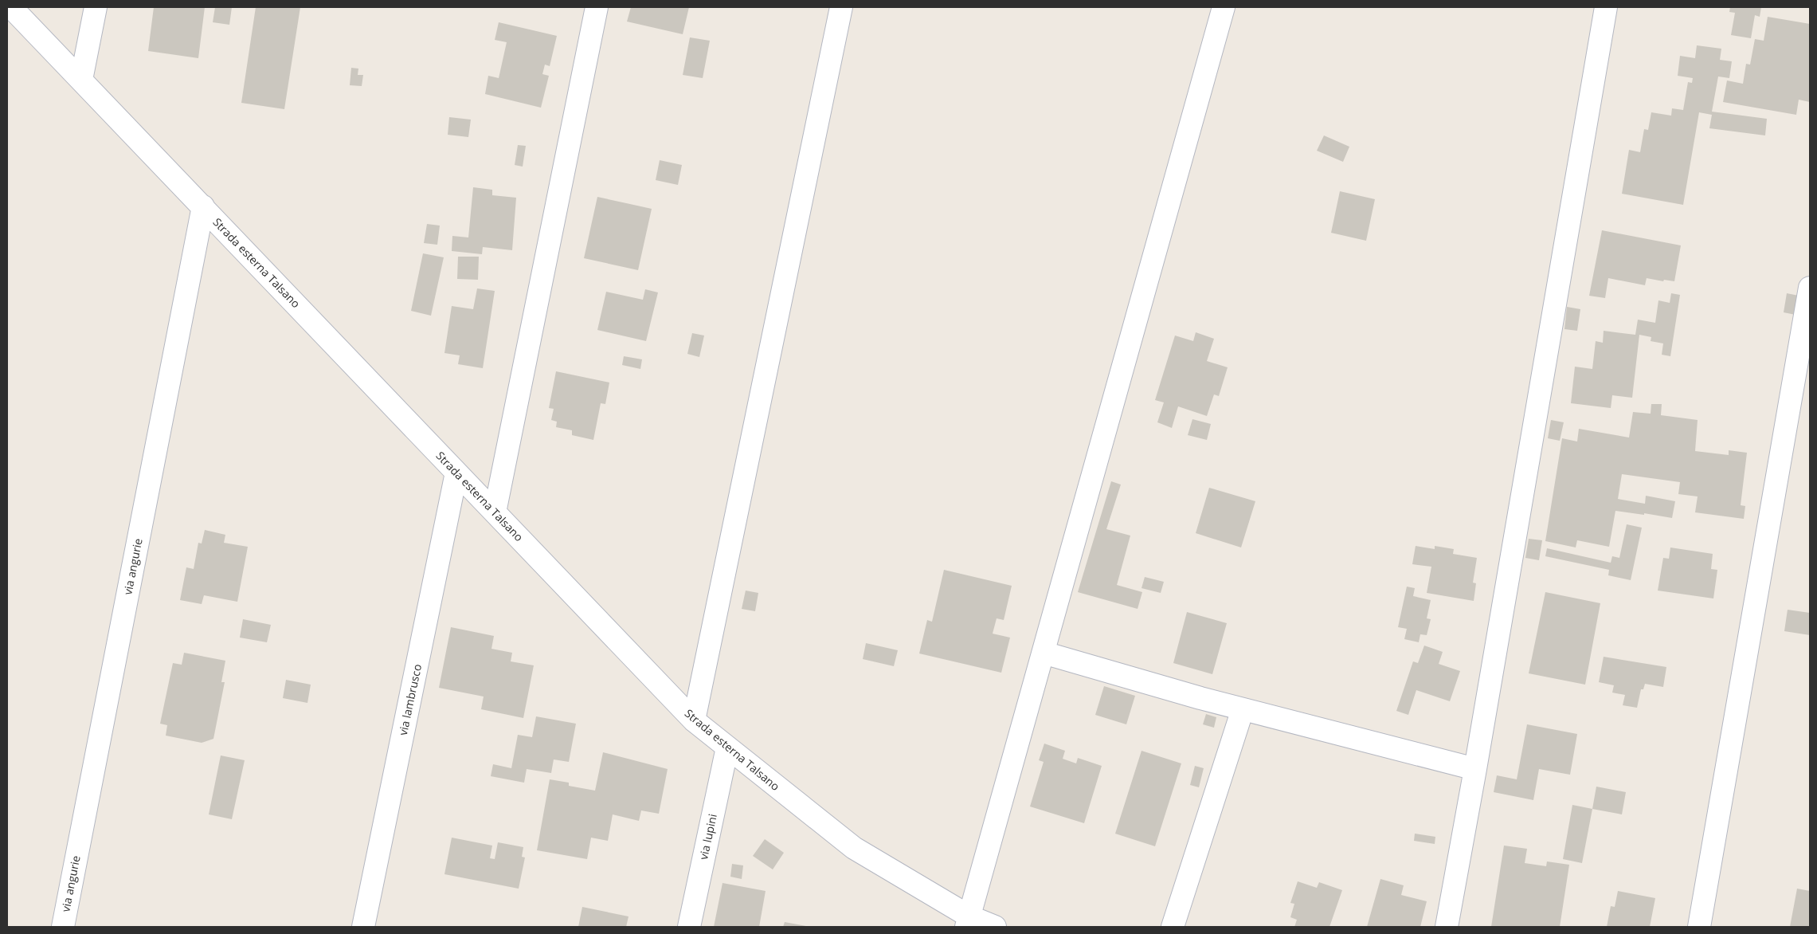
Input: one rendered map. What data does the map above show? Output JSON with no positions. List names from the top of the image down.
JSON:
{
  "streets": {
    "street": [
      "Strada esterna Talsano",
      "via angurie",
      "via lambrusco",
      "via lupini"
    ]
  },
  "crossings": [
    ["Strada esterna Talsano", "via angurie"],
    ["Strada esterna Talsano", "via lambrusco"],
    ["Strada esterna Talsano", "via lupini"]
  ]
}
